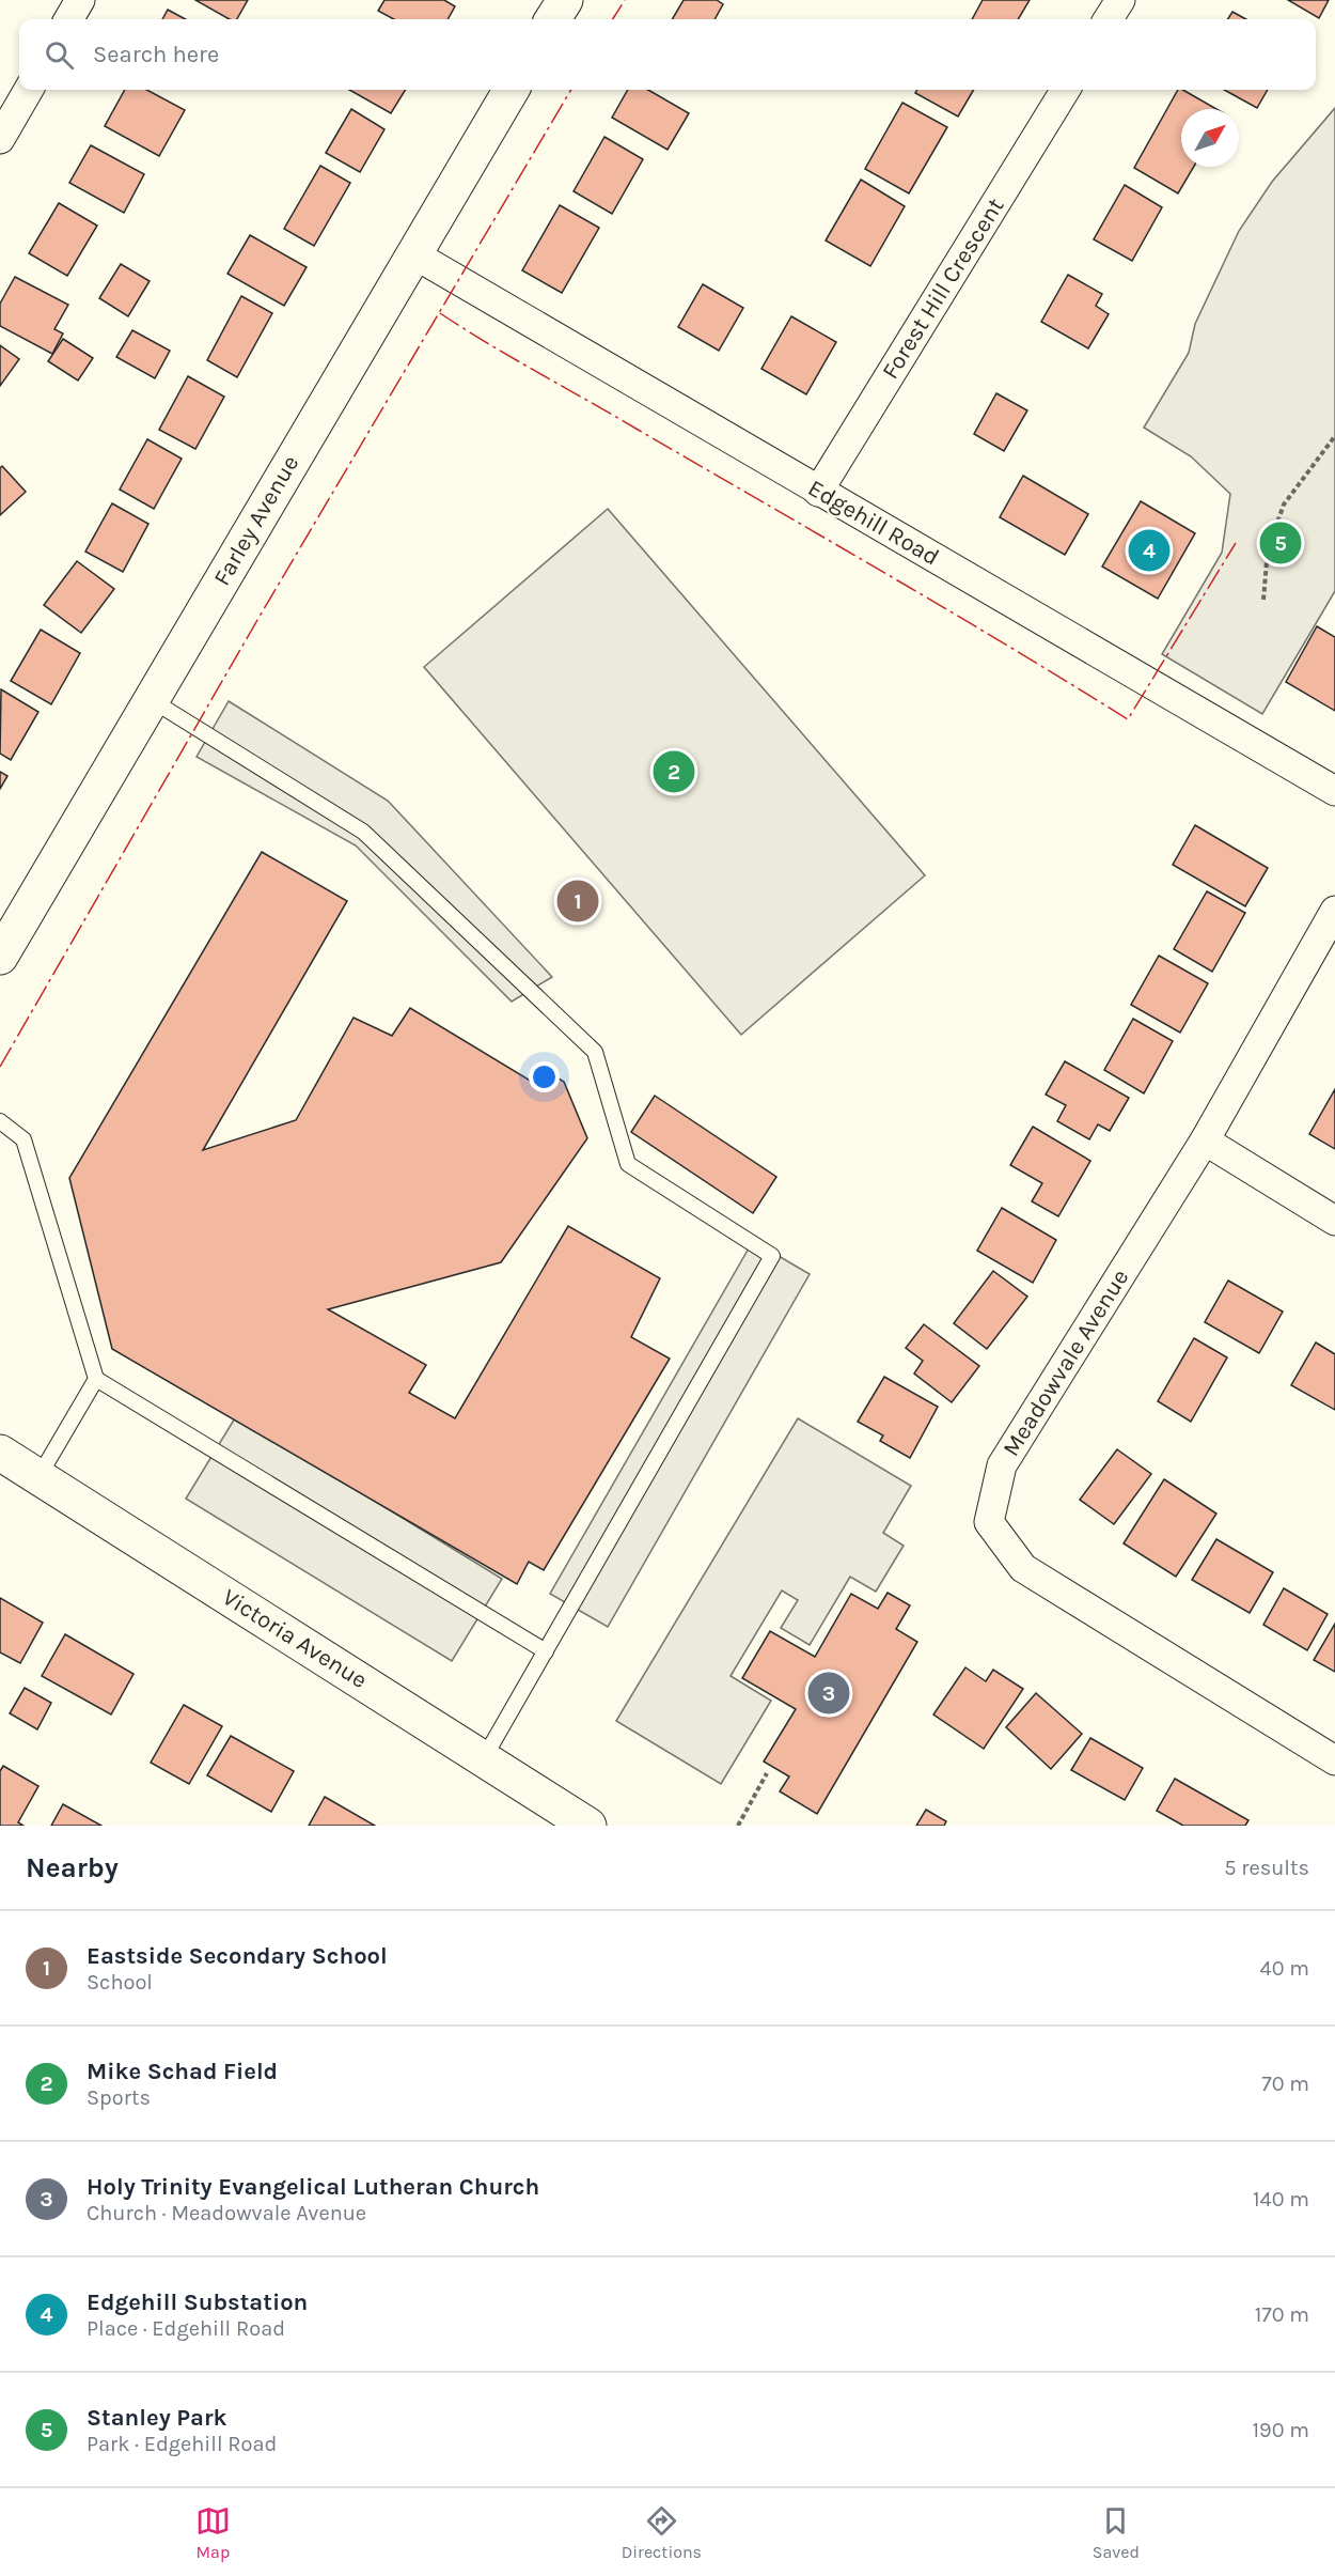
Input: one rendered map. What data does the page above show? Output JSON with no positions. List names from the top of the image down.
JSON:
{
  "streets": {
    "street": [
      "Forest Hill Crescent",
      "Farley Avenue",
      "Edgehill Road",
      "Meadowvale Avenue",
      "Victoria Avenue"
    ]
  },
  "crossings": [
    ["Forest Hill Crescent", "Edgehill Road"],
    ["Farley Avenue", "Edgehill Road"]
  ],
  "north": "top right",
  "page": {
    "search": "Search here",
    "pins": [
      "5",
      "4",
      "2",
      "1",
      "3"
    ],
    "heading": ["Nearby", "5 results"],
    "list": [
      {
        "mark": "1",
        "name": "Eastside Secondary School",
        "note": "School",
        "value": "40 m"
      },
      {
        "mark": "2",
        "name": "Mike Schad Field",
        "note": "Sports",
        "value": "70 m"
      },
      {
        "mark": "3",
        "name": "Holy Trinity Evangelical Lutheran Church",
        "note": "Church · Meadowvale Avenue",
        "value": "140 m"
      },
      {
        "mark": "4",
        "name": "Edgehill Substation",
        "note": "Place · Edgehill Road",
        "value": "170 m"
      },
      {
        "mark": "5",
        "name": "Stanley Park",
        "note": "Park · Edgehill Road",
        "value": "190 m"
      }
    ],
    "nav": ["Map", "Directions", "Saved"]
  }
}
